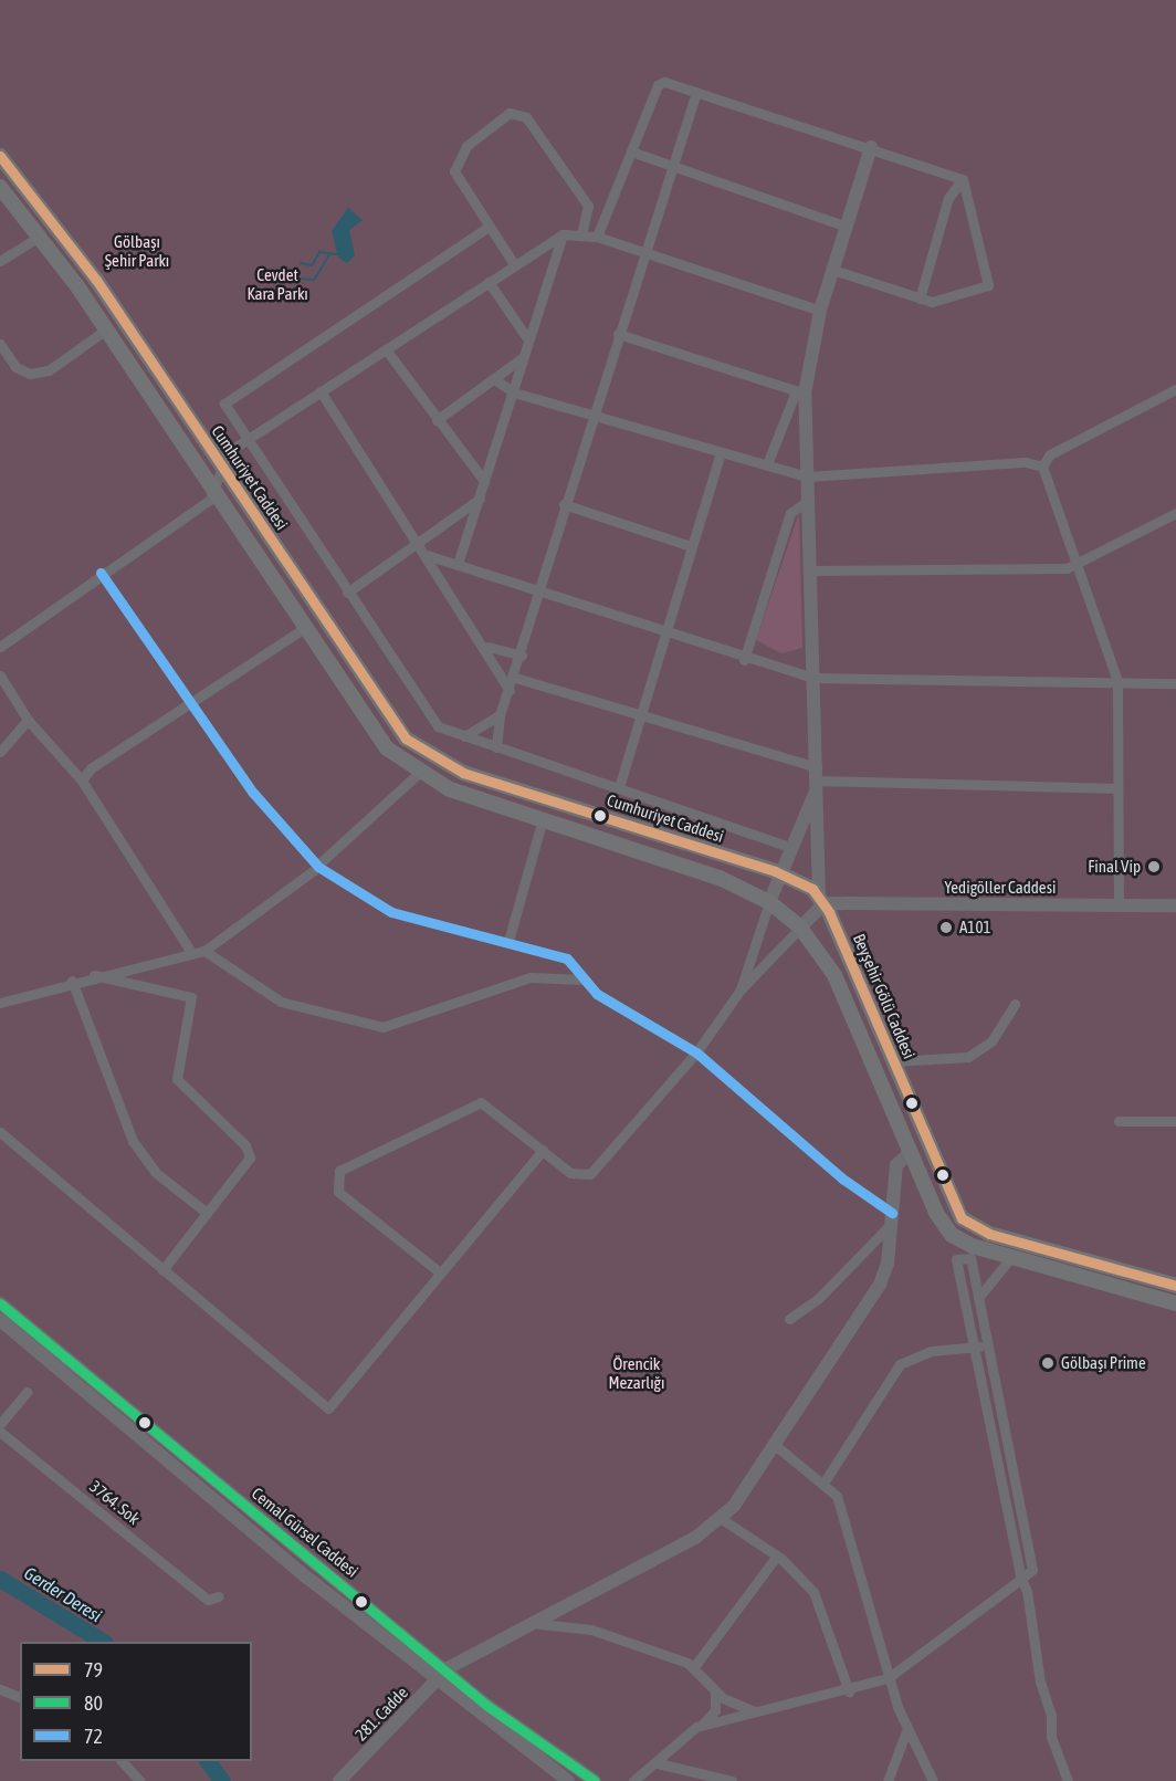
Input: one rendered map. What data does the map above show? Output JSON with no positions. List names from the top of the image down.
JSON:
{
  "streets": {
    "main road": ["Cumhuriyet Caddesi", "Beyşehir Gölü Caddesi"],
    "street": [
      "Yedigöller Caddesi",
      "3764. Sok",
      "Cemal Gürsel Caddesi",
      "281. Cadde"
    ]
  },
  "crossings": [
    ["Yedigöller Caddesi", "Beyşehir Gölü Caddesi"],
    ["Cemal Gürsel Caddesi", "281. Cadde"]
  ],
  "water": ["Gerder Deresi"],
  "parks": ["Gölbaşı Şehir Parkı", "Cevdet Kara Parkı", "Örencik Mezarlığı"],
  "places": ["Final Vip", "A101", "Gölbaşı Prime"],
  "lines": ["transit line 79", "transit line 72", "transit line 80"],
  "legend": ["79", "80", "72"]
}
